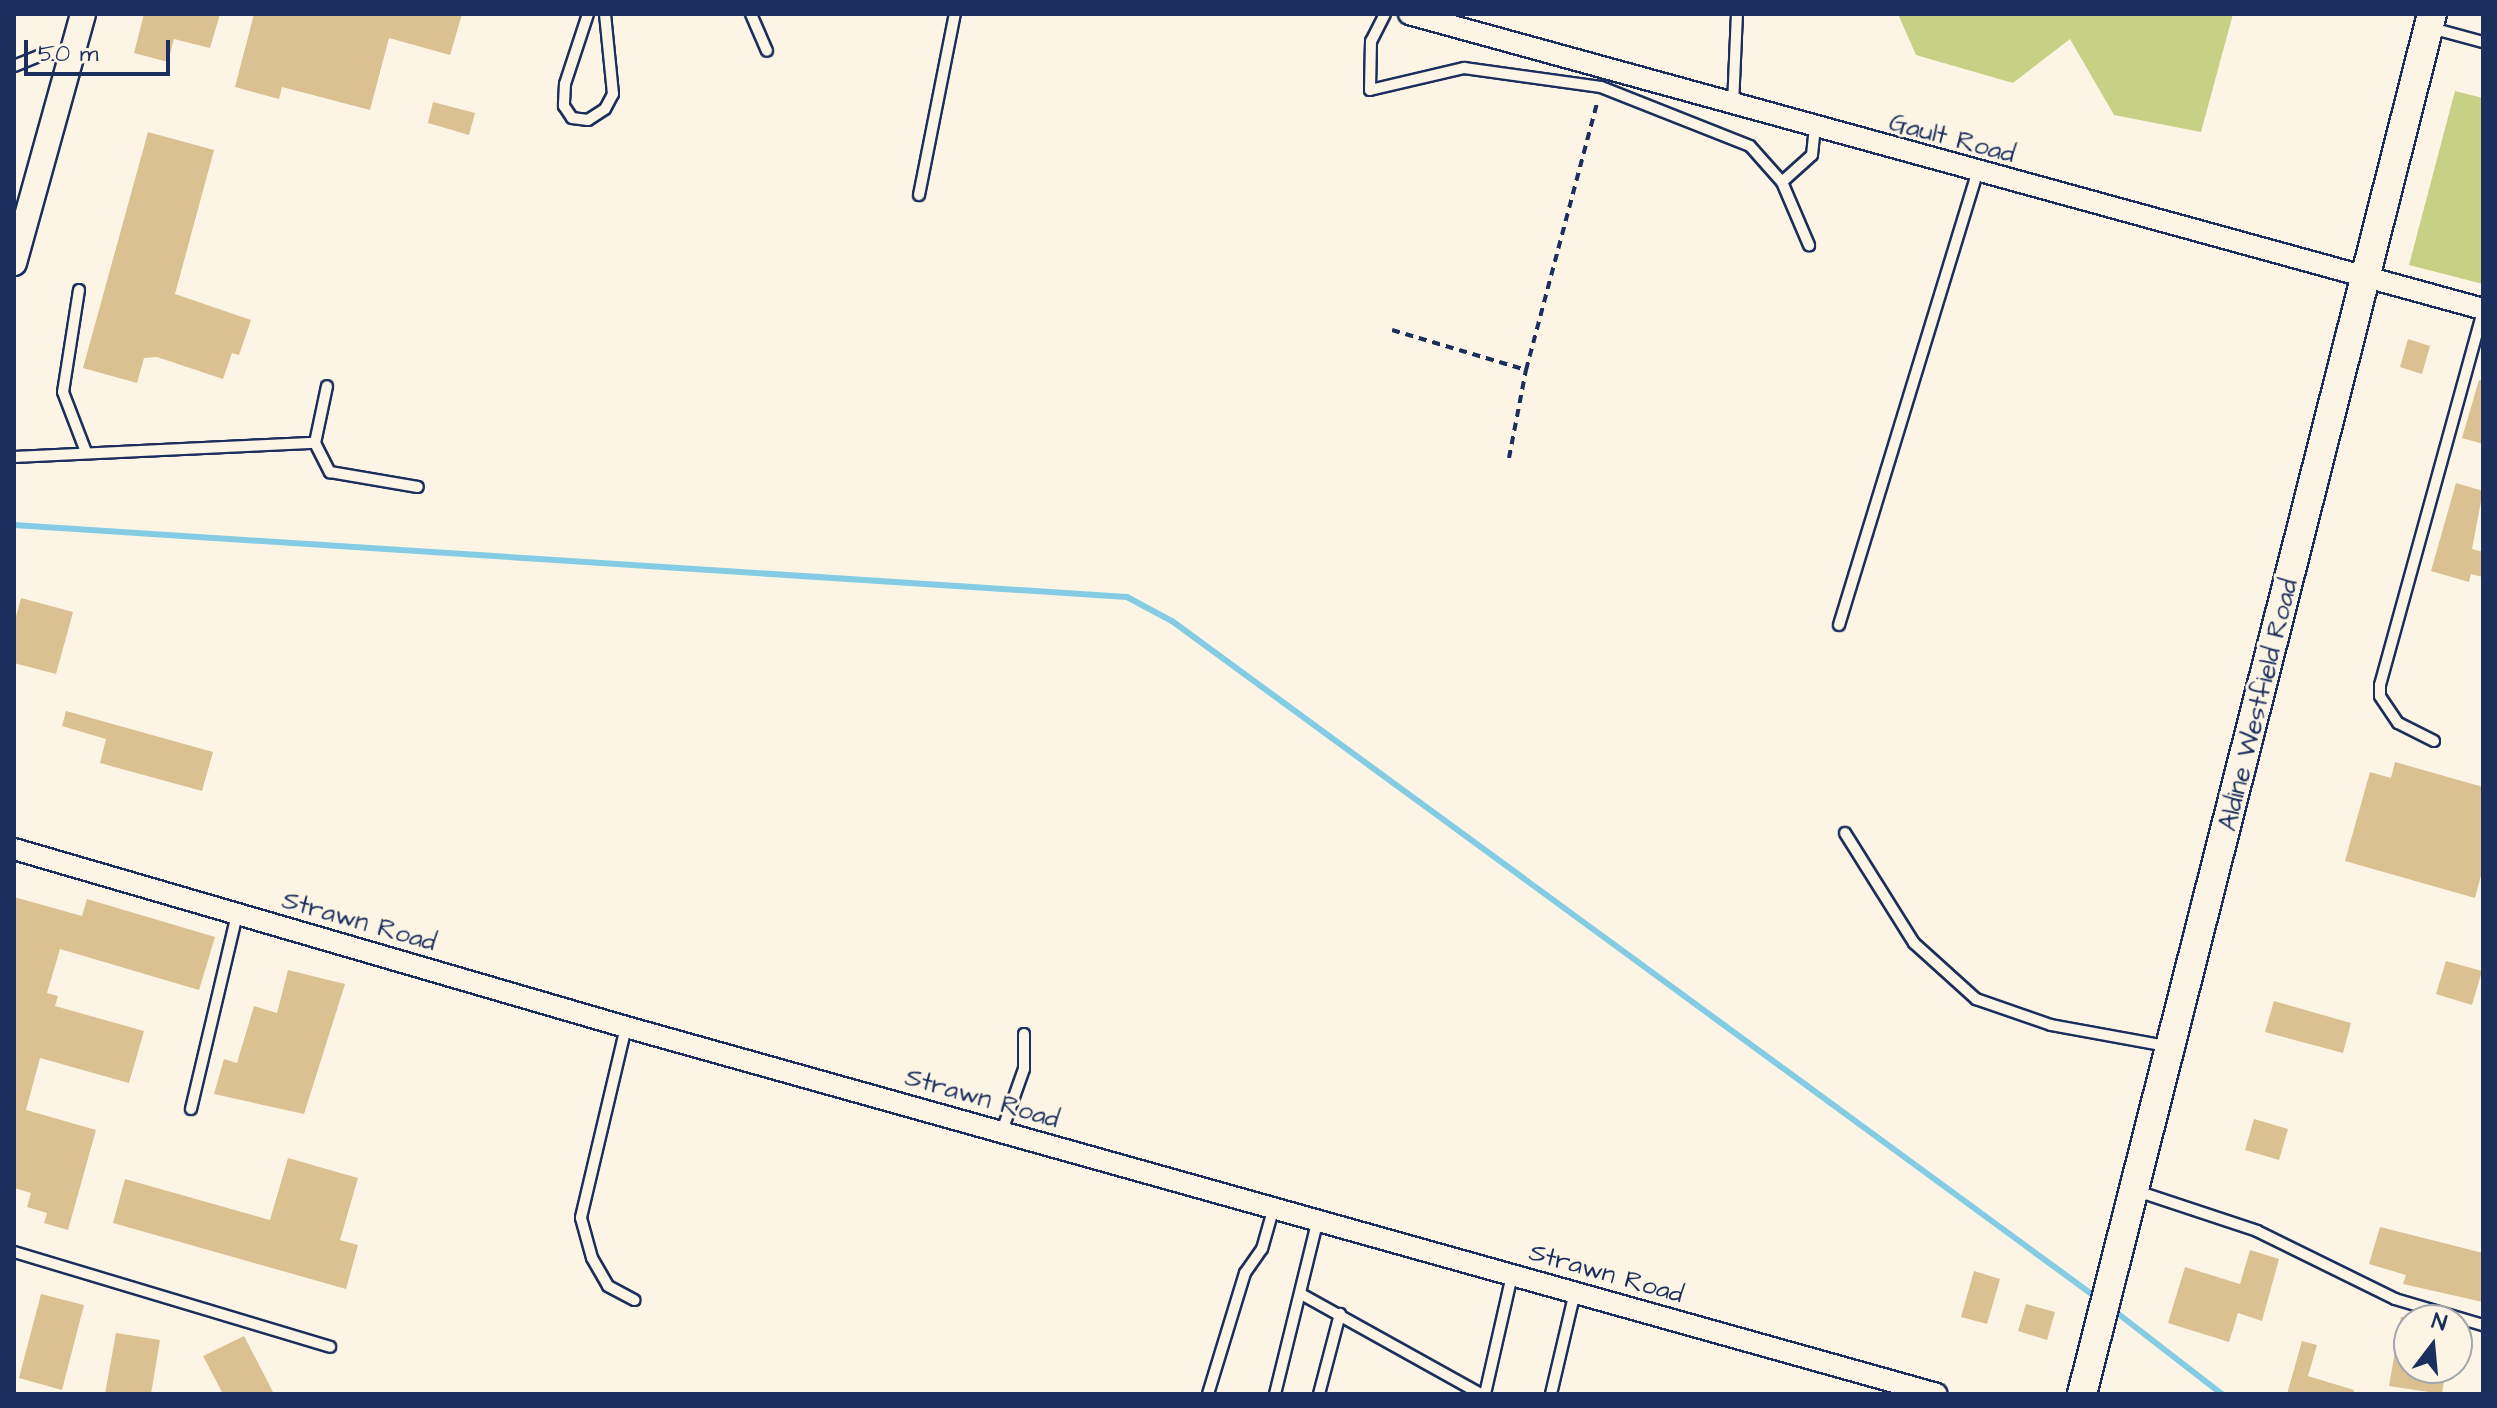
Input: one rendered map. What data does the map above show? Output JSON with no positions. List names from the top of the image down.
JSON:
{
  "streets": {
    "main road": ["Aldine Westfield Road"],
    "street": ["Gault Road", "Strawn Road"]
  },
  "crossings": [
    ["Gault Road", "Aldine Westfield Road"]
  ],
  "scale_bar": "50 m",
  "north": "top"
}
